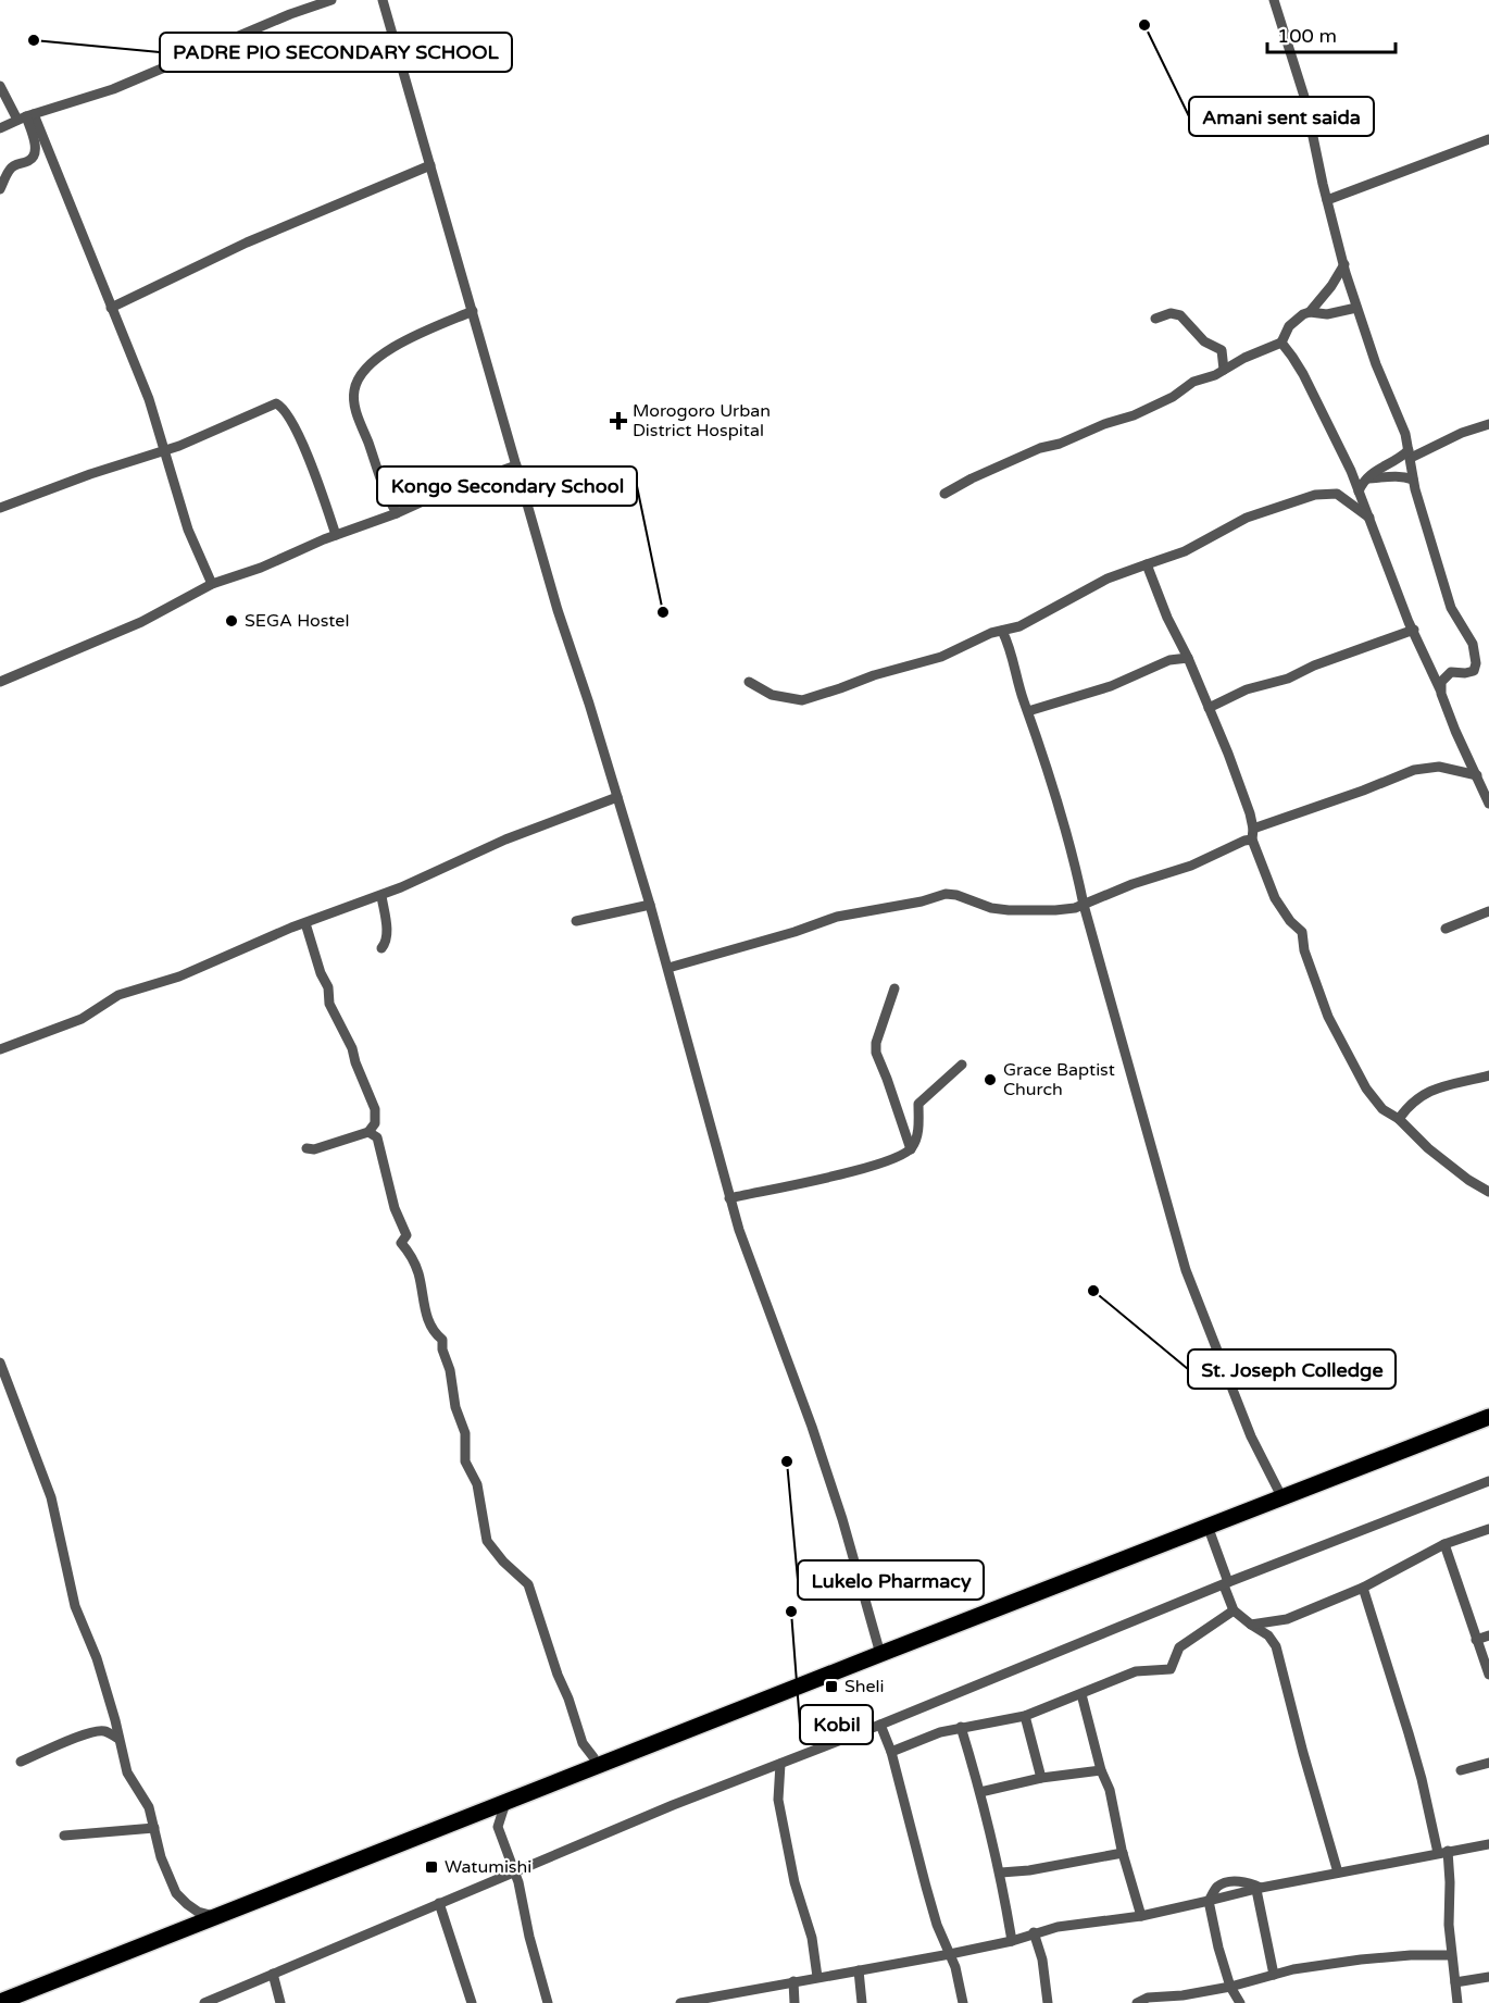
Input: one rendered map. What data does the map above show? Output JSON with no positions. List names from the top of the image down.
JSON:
{
  "places": {
    "other": [
      "Amani sent saida",
      "PADRE PIO SECONDARY SCHOOL",
      "Kongo Secondary School",
      "SEGA Hostel",
      "Grace Baptist Church",
      "St. Joseph Colledge",
      "Lukelo Pharmacy",
      "Kobil"
    ],
    "health": ["Morogoro Urban District Hospital"],
    "transit": ["Sheli", "Watumishi"]
  },
  "scale_bar": "100 m"
}
